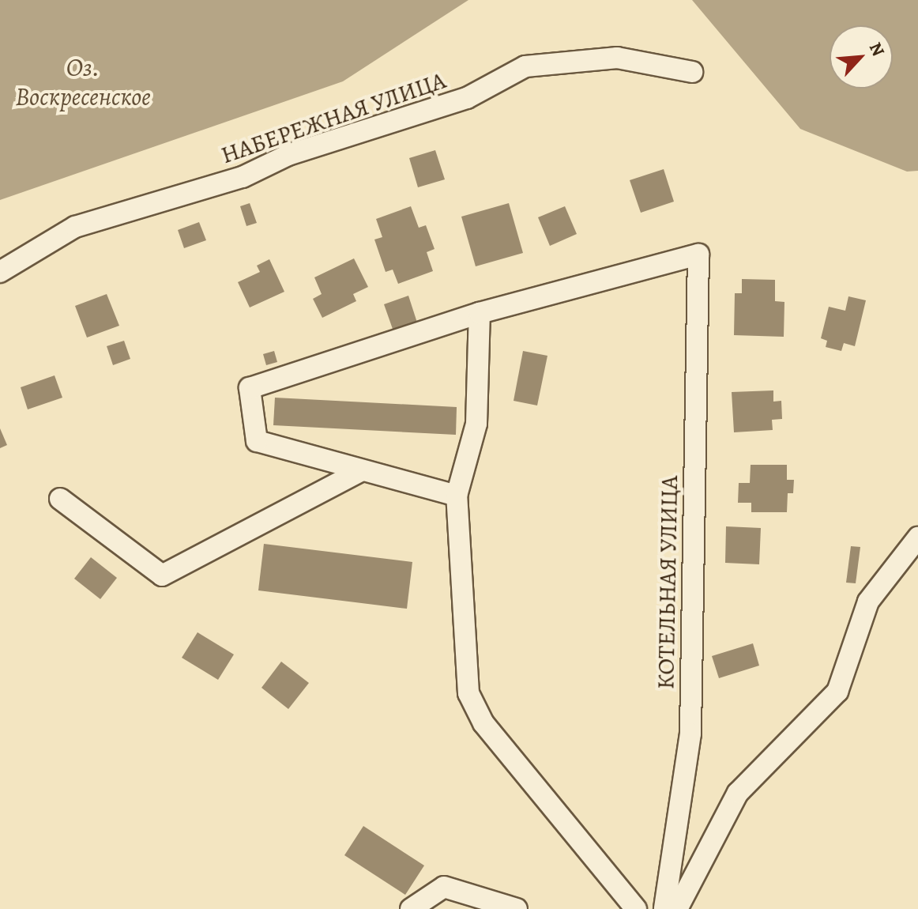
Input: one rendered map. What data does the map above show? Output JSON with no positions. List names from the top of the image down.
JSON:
{
  "streets": {
    "street": ["НАБЕРЕЖНАЯ УЛИЦА", "КОТЕЛЬНАЯ УЛИЦА"]
  },
  "water": ["Оз. Воскресенское"],
  "north": "top right"
}
